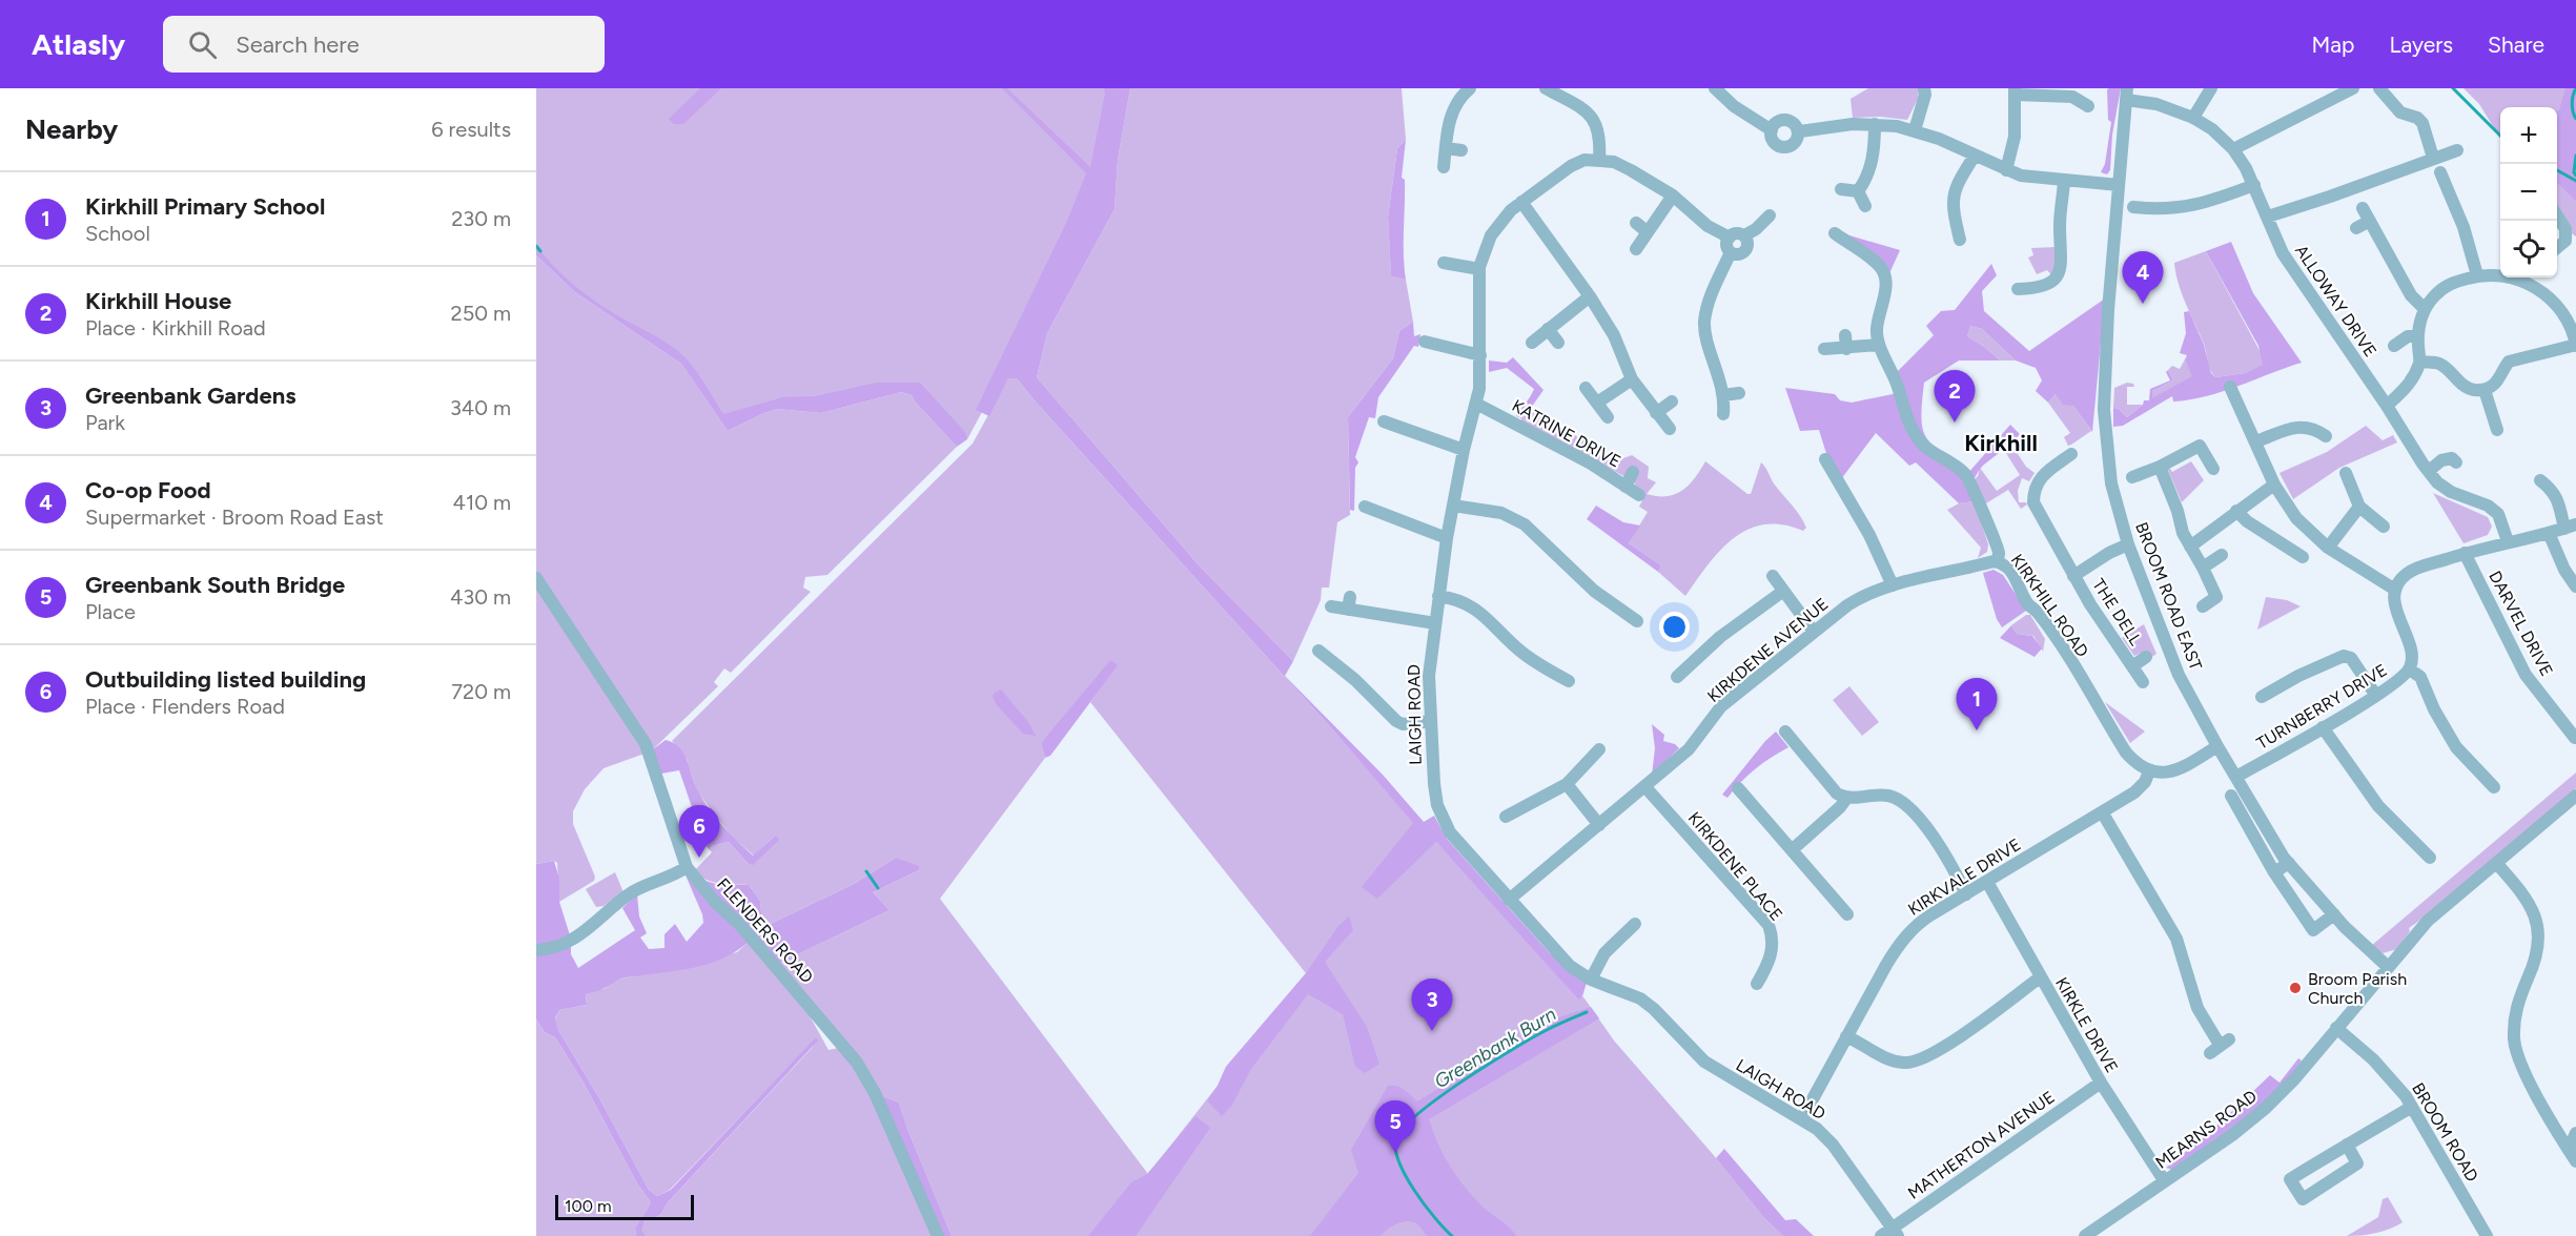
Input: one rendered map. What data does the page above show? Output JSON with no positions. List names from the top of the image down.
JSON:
{
  "streets": {
    "street": [
      "ALLOWAY DRIVE",
      "KATRINE DRIVE",
      "BROOM ROAD EAST",
      "KIRKHILL ROAD",
      "THE DELL",
      "DARVEL DRIVE",
      "KIRKDENE AVENUE",
      "TURNBERRY DRIVE",
      "LAIGH ROAD",
      "KIRKDENE PLACE",
      "KIRKVALE DRIVE",
      "FLENDERS ROAD",
      "KIRKLE DRIVE",
      "MEARNS ROAD",
      "BROOM ROAD",
      "MATHERTON AVENUE"
    ]
  },
  "crossings": [
    ["ALLOWAY DRIVE", "BROOM ROAD EAST"],
    ["KATRINE DRIVE", "LAIGH ROAD"],
    ["BROOM ROAD EAST", "THE DELL"],
    ["BROOM ROAD EAST", "TURNBERRY DRIVE"],
    ["BROOM ROAD EAST", "MEARNS ROAD"],
    ["KIRKHILL ROAD", "KIRKDENE AVENUE"],
    ["KIRKHILL ROAD", "KIRKVALE DRIVE"],
    ["KIRKDENE AVENUE", "LAIGH ROAD"],
    ["KIRKDENE AVENUE", "KIRKDENE PLACE"],
    ["LAIGH ROAD", "KIRKVALE DRIVE"],
    ["LAIGH ROAD", "MATHERTON AVENUE"],
    ["KIRKVALE DRIVE", "KIRKLE DRIVE"],
    ["KIRKLE DRIVE", "MEARNS ROAD"],
    ["KIRKLE DRIVE", "MATHERTON AVENUE"],
    ["MEARNS ROAD", "BROOM ROAD"]
  ],
  "districts": ["Kirkhill"],
  "water": ["Greenbank Burn"],
  "places": ["Broom Parish Church"],
  "scale_bar": "100 m",
  "page": {
    "header": "Atlasly",
    "search": "Search here",
    "nav": ["Map", "Layers", "Share"],
    "heading": ["Nearby", "6 results"],
    "map_buttons": ["+", "−"],
    "list": [
      {
        "mark": "1",
        "name": "Kirkhill Primary School",
        "note": "School",
        "value": "230 m"
      },
      {
        "mark": "2",
        "name": "Kirkhill House",
        "note": "Place · Kirkhill Road",
        "value": "250 m"
      },
      {
        "mark": "3",
        "name": "Greenbank Gardens",
        "note": "Park",
        "value": "340 m"
      },
      {
        "mark": "4",
        "name": "Co-op Food",
        "note": "Supermarket · Broom Road East",
        "value": "410 m"
      },
      {
        "mark": "5",
        "name": "Greenbank South Bridge",
        "note": "Place",
        "value": "430 m"
      },
      {
        "mark": "6",
        "name": "Outbuilding listed building",
        "note": "Place · Flenders Road",
        "value": "720 m"
      }
    ],
    "pins": [
      "4",
      "2",
      "1",
      "6",
      "3",
      "5"
    ],
    "scale": "100 m"
  }
}
